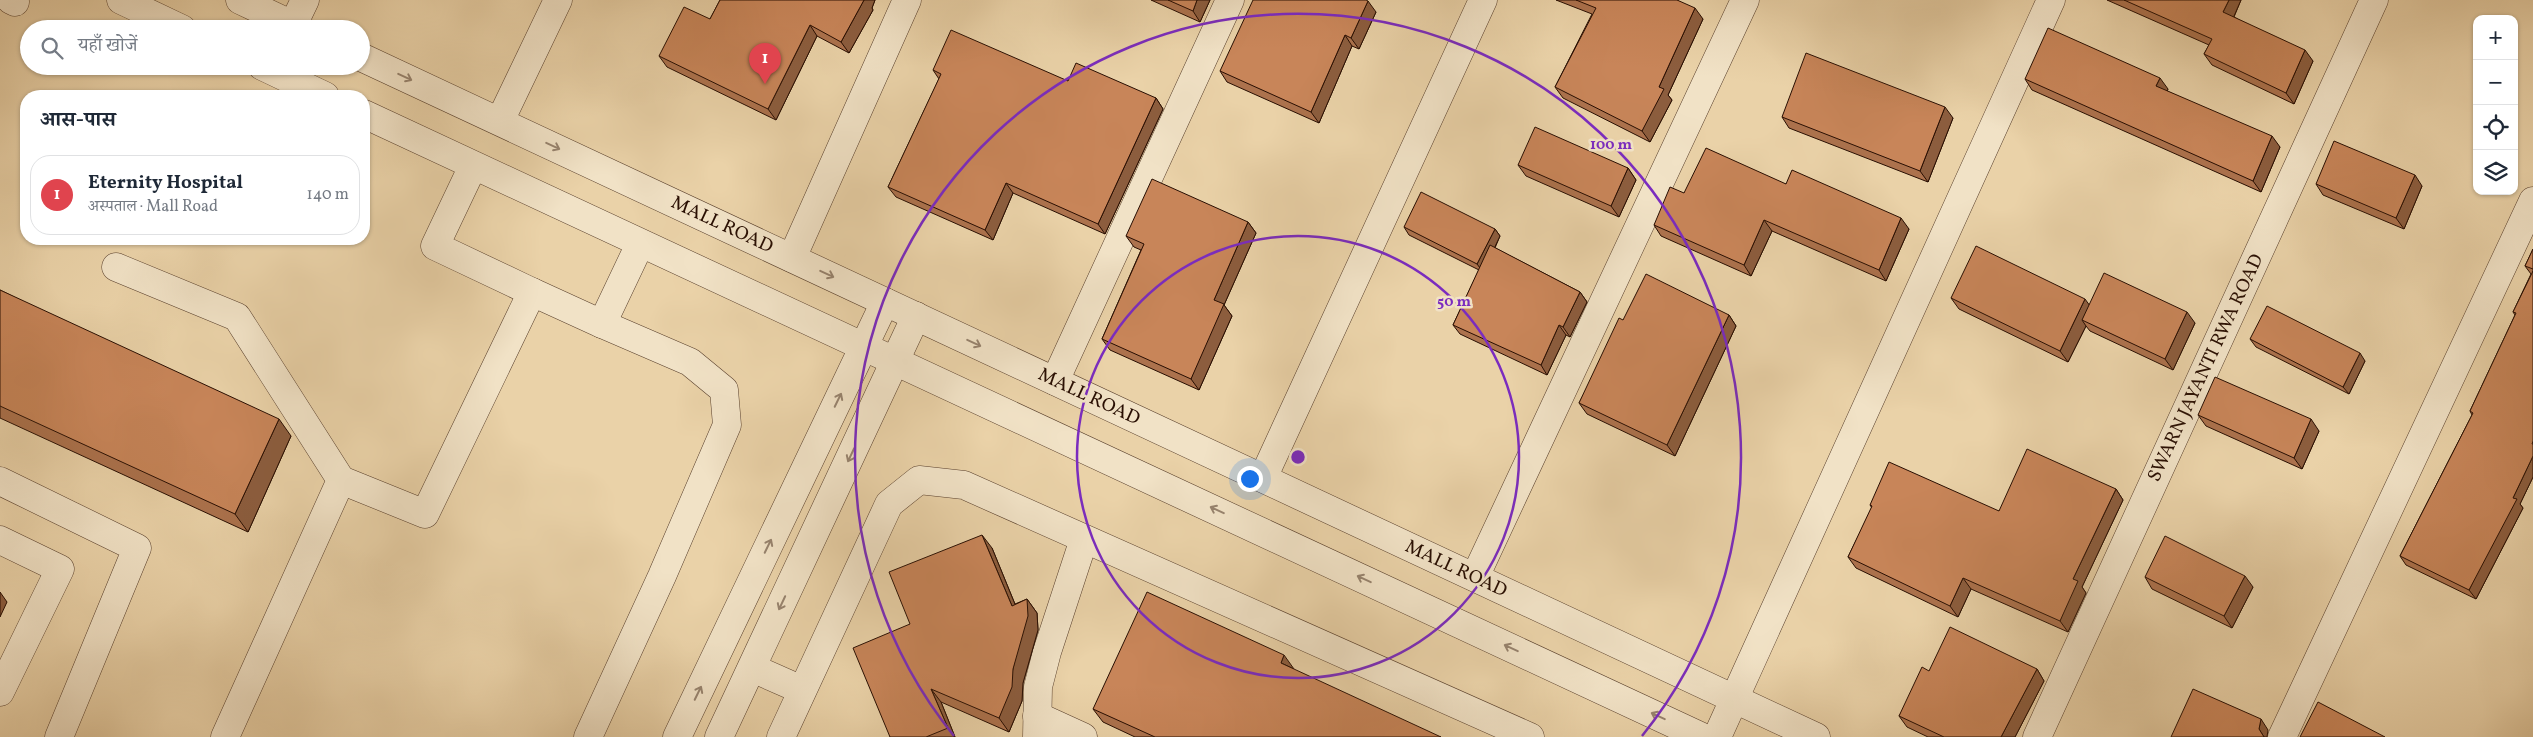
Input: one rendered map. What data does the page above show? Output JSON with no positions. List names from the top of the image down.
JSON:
{
  "streets": {
    "street": ["MALL ROAD", "SWARN JAYANTI RWA ROAD"]
  },
  "page": {
    "map_buttons": ["+", "−"],
    "search": "यहाँ खोजें",
    "pins": "1",
    "heading": "आस-पास",
    "list": [
      {
        "mark": "1",
        "name": "Eternity Hospital",
        "note": "अस्पताल · Mall Road",
        "value": "140 m"
      }
    ]
  },
  "rings": ["100 m", "50 m"]
}
